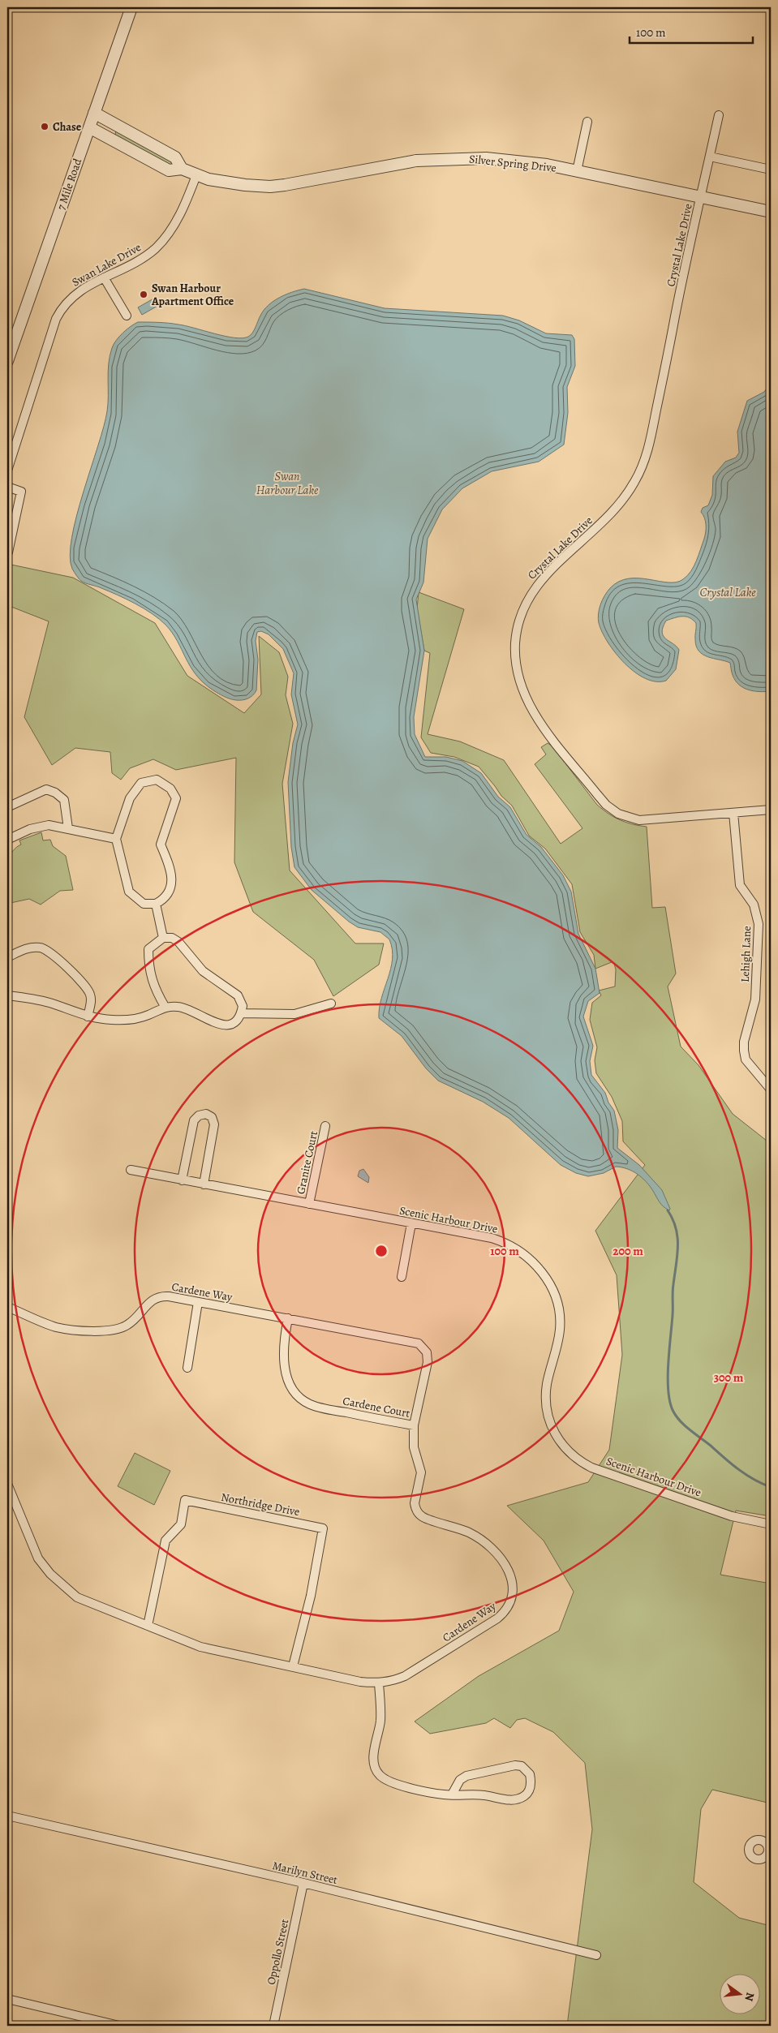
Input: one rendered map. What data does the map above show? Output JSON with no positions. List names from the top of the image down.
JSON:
{
  "streets": {
    "street": [
      "Silver Spring Drive",
      "7 Mile Road",
      "Crystal Lake Drive",
      "Swan Lake Drive",
      "Lehigh Lane",
      "Granite Court",
      "Scenic Harbour Drive",
      "Cardene Way",
      "Cardene Court",
      "Northridge Drive",
      "Marilyn Street",
      "Oppollo Street"
    ]
  },
  "crossings": [
    ["Silver Spring Drive", "7 Mile Road"],
    ["Silver Spring Drive", "Crystal Lake Drive"],
    ["Silver Spring Drive", "Swan Lake Drive"],
    ["Crystal Lake Drive", "Lehigh Lane"],
    ["Granite Court", "Scenic Harbour Drive"],
    ["Cardene Way", "Cardene Court"],
    ["Marilyn Street", "Oppollo Street"]
  ],
  "water": ["Swan Harbour Lake", "Crystal Lake"],
  "places": ["Chase", "Swan Harbour Apartment Office"],
  "scale_bar": "100 m",
  "north": "right",
  "rings": ["100 m", "200 m", "300 m"]
}
